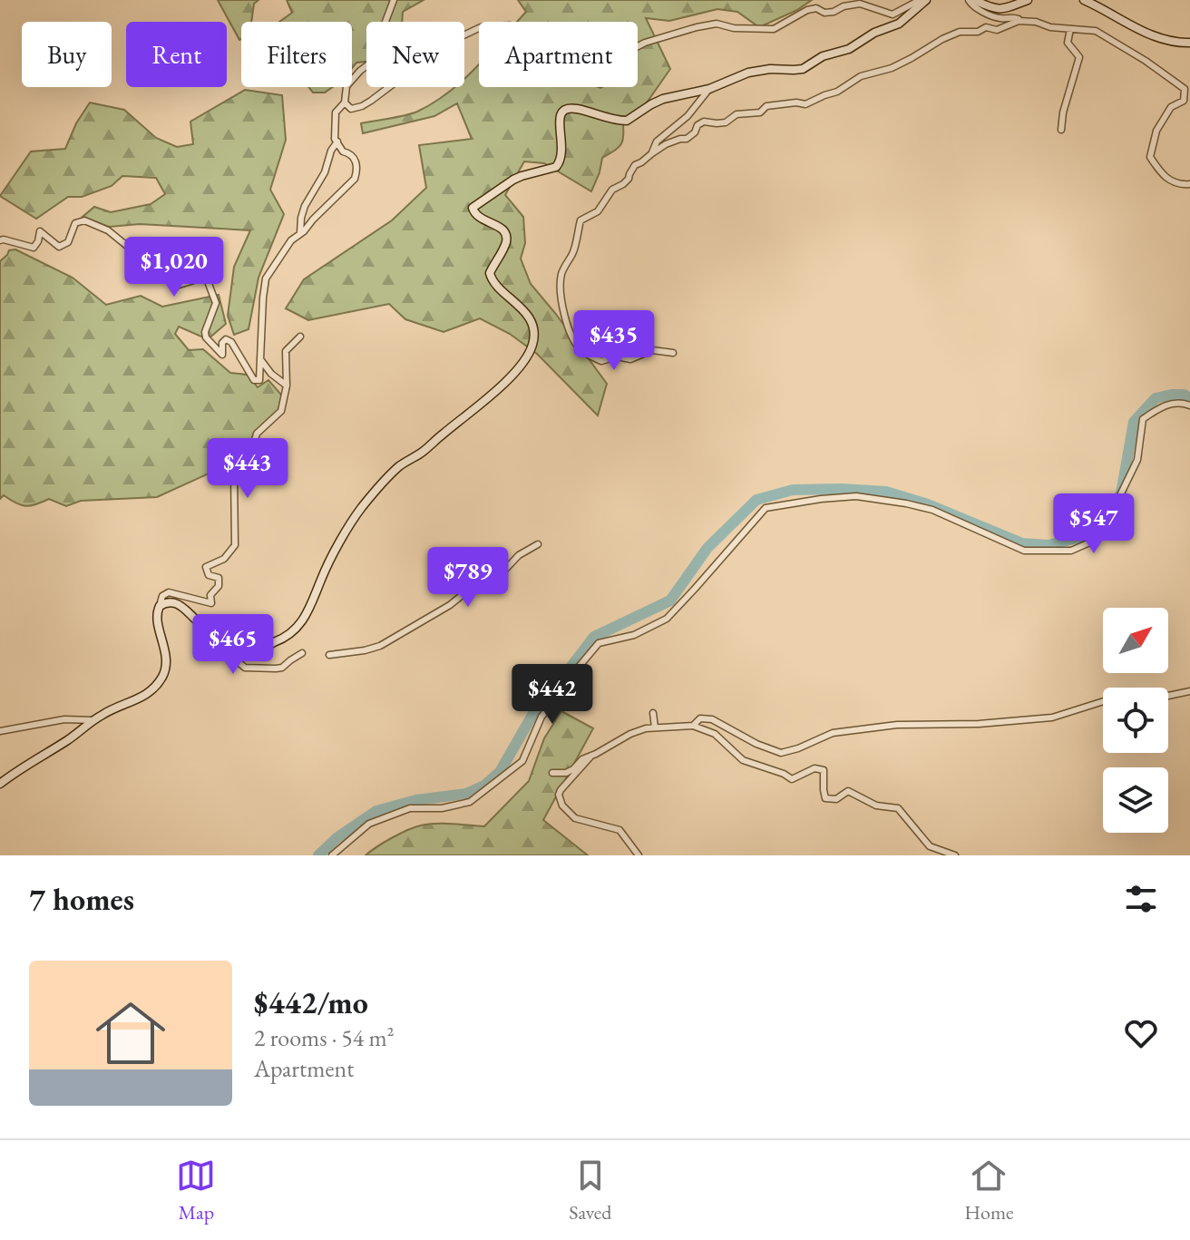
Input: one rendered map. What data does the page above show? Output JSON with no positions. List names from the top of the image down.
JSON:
{
  "north": "top right",
  "page": {
    "chip": [
      "Buy",
      "Rent",
      "Filters",
      "New",
      "Apartment"
    ],
    "price": [
      "$1,020",
      "$435",
      "$443",
      "$547",
      "$789",
      "$465",
      "$442"
    ],
    "heading": "7 homes",
    "list": [
      {
        "name": "$442/mo",
        "note": "2 rooms · 54 m² · Apartment"
      }
    ],
    "tabs": ["Map", "Saved", "Home"]
  }
}
